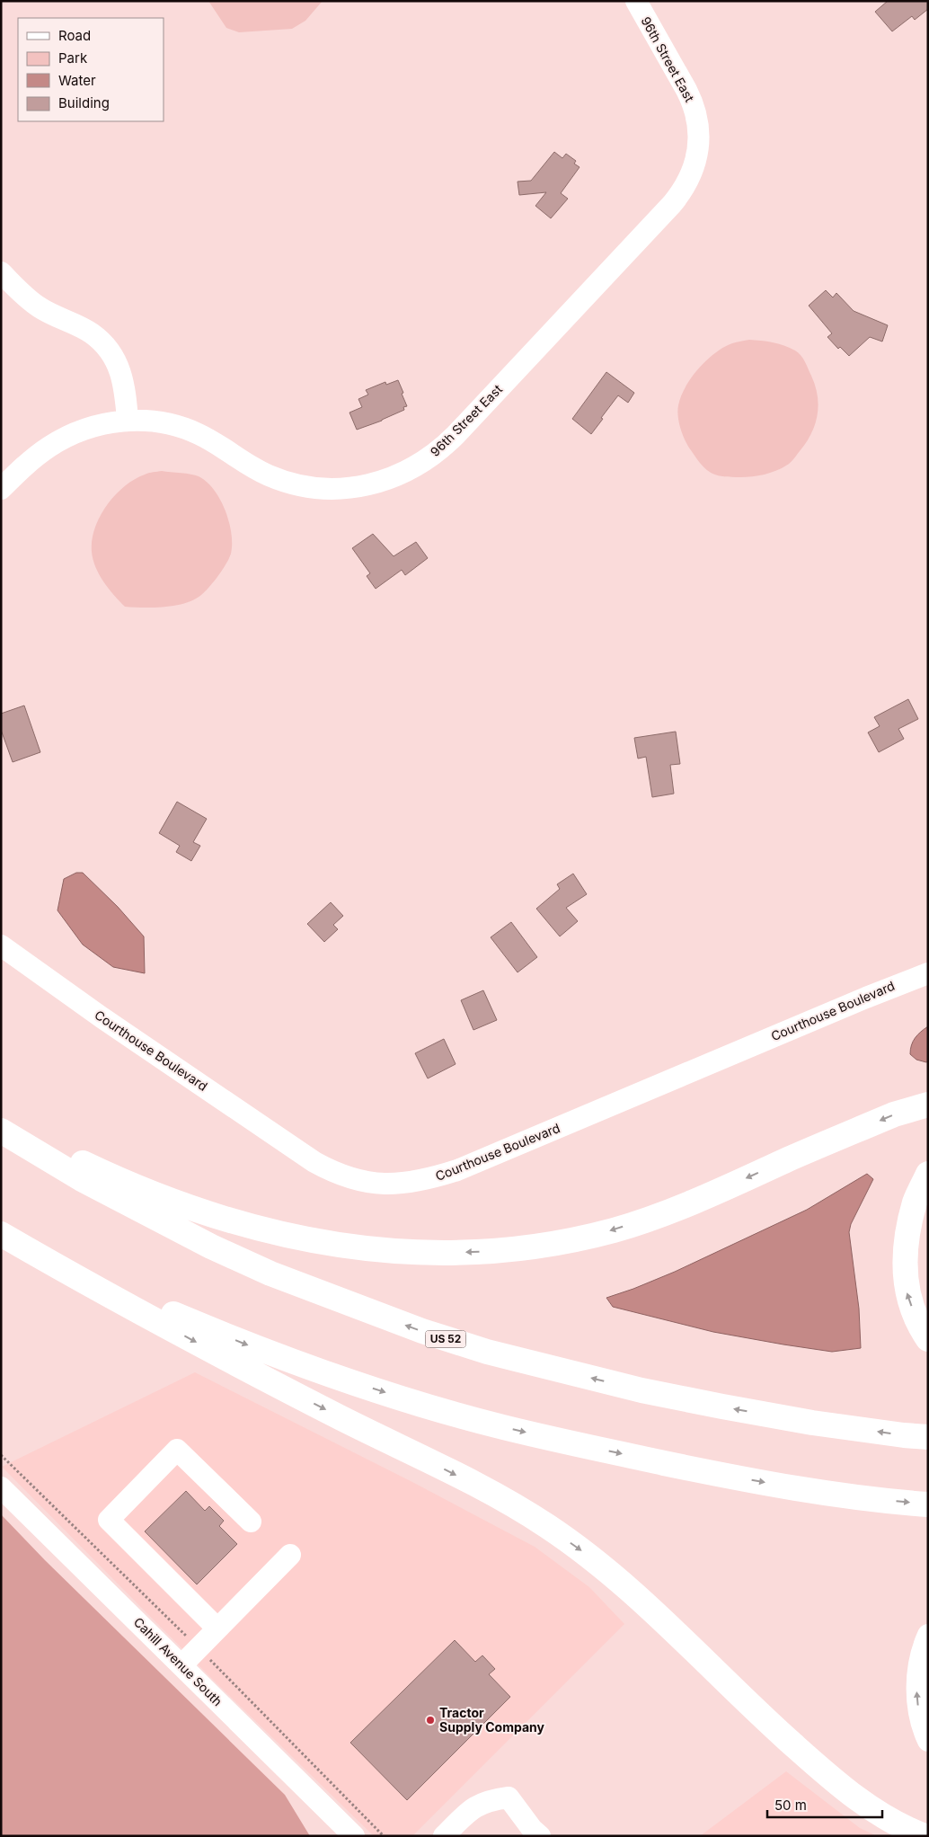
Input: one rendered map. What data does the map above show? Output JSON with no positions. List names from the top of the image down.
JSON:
{
  "streets": {
    "highway": ["US 52"],
    "street": ["96th Street East", "Courthouse Boulevard", "Cahill Avenue South"]
  },
  "places": ["Tractor Supply Company"],
  "legend": [
    "Road",
    "Park",
    "Water",
    "Building"
  ],
  "scale_bar": "50 m"
}
